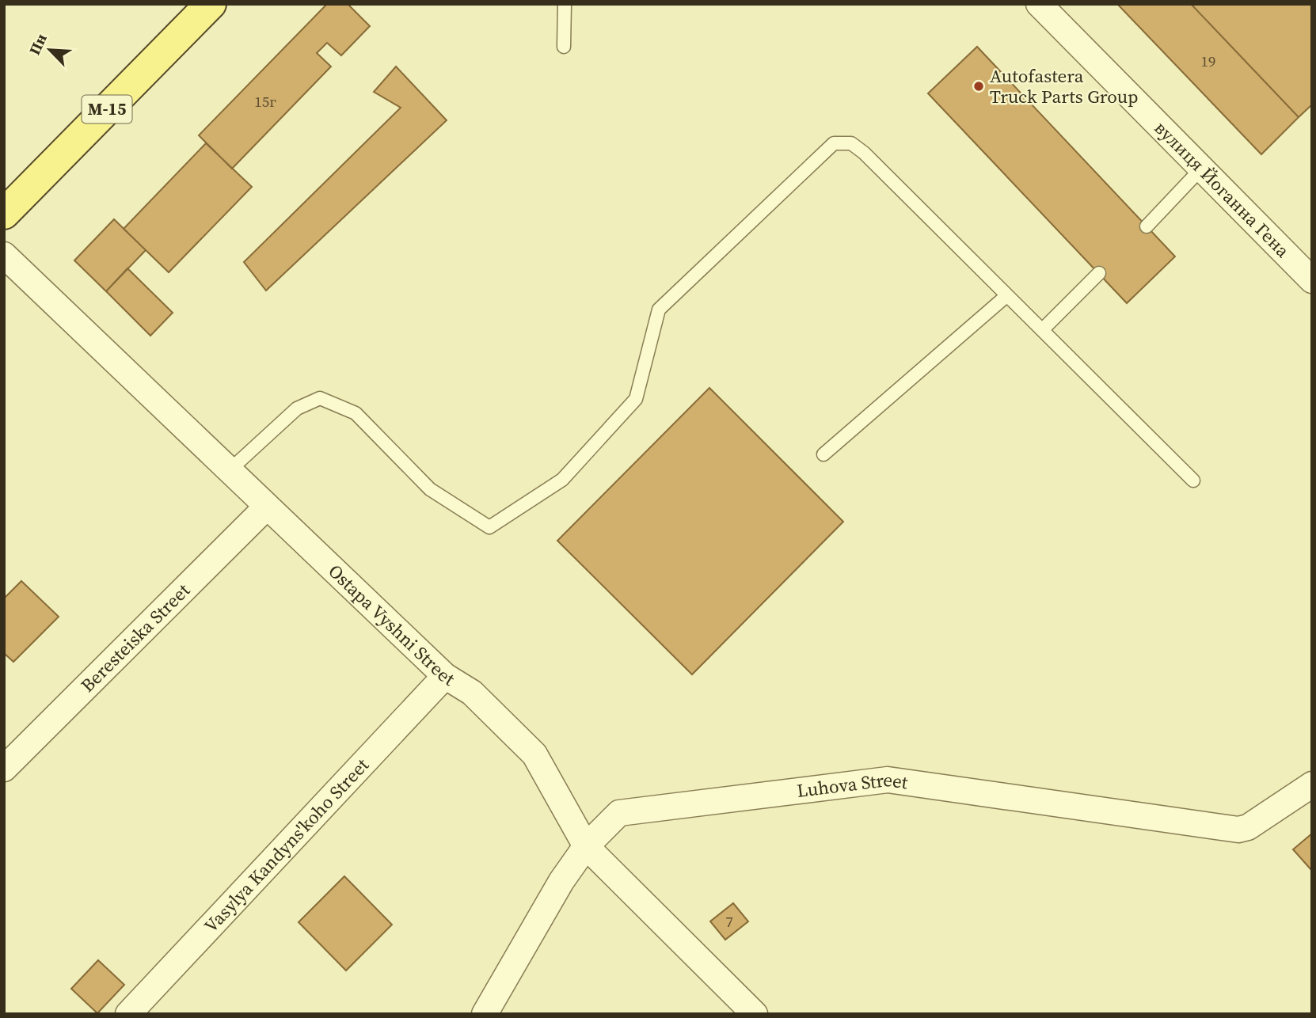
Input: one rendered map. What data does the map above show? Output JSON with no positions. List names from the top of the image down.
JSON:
{
  "streets": {
    "main road": ["М-15"],
    "street": [
      "вулиця Йоганна Гена",
      "Ostapa Vyshni Street",
      "Beresteiska Street",
      "Luhova Street",
      "Vasylya Kandyns'koho Street"
    ]
  },
  "crossings": [
    ["Ostapa Vyshni Street", "Beresteiska Street"],
    ["Ostapa Vyshni Street", "Luhova Street"],
    ["Ostapa Vyshni Street", "Vasylya Kandyns'koho Street"]
  ],
  "places": ["Autofastera Truck Parts Group"],
  "house_numbers": ["19", "15г", "7"],
  "north": "top left"
}
